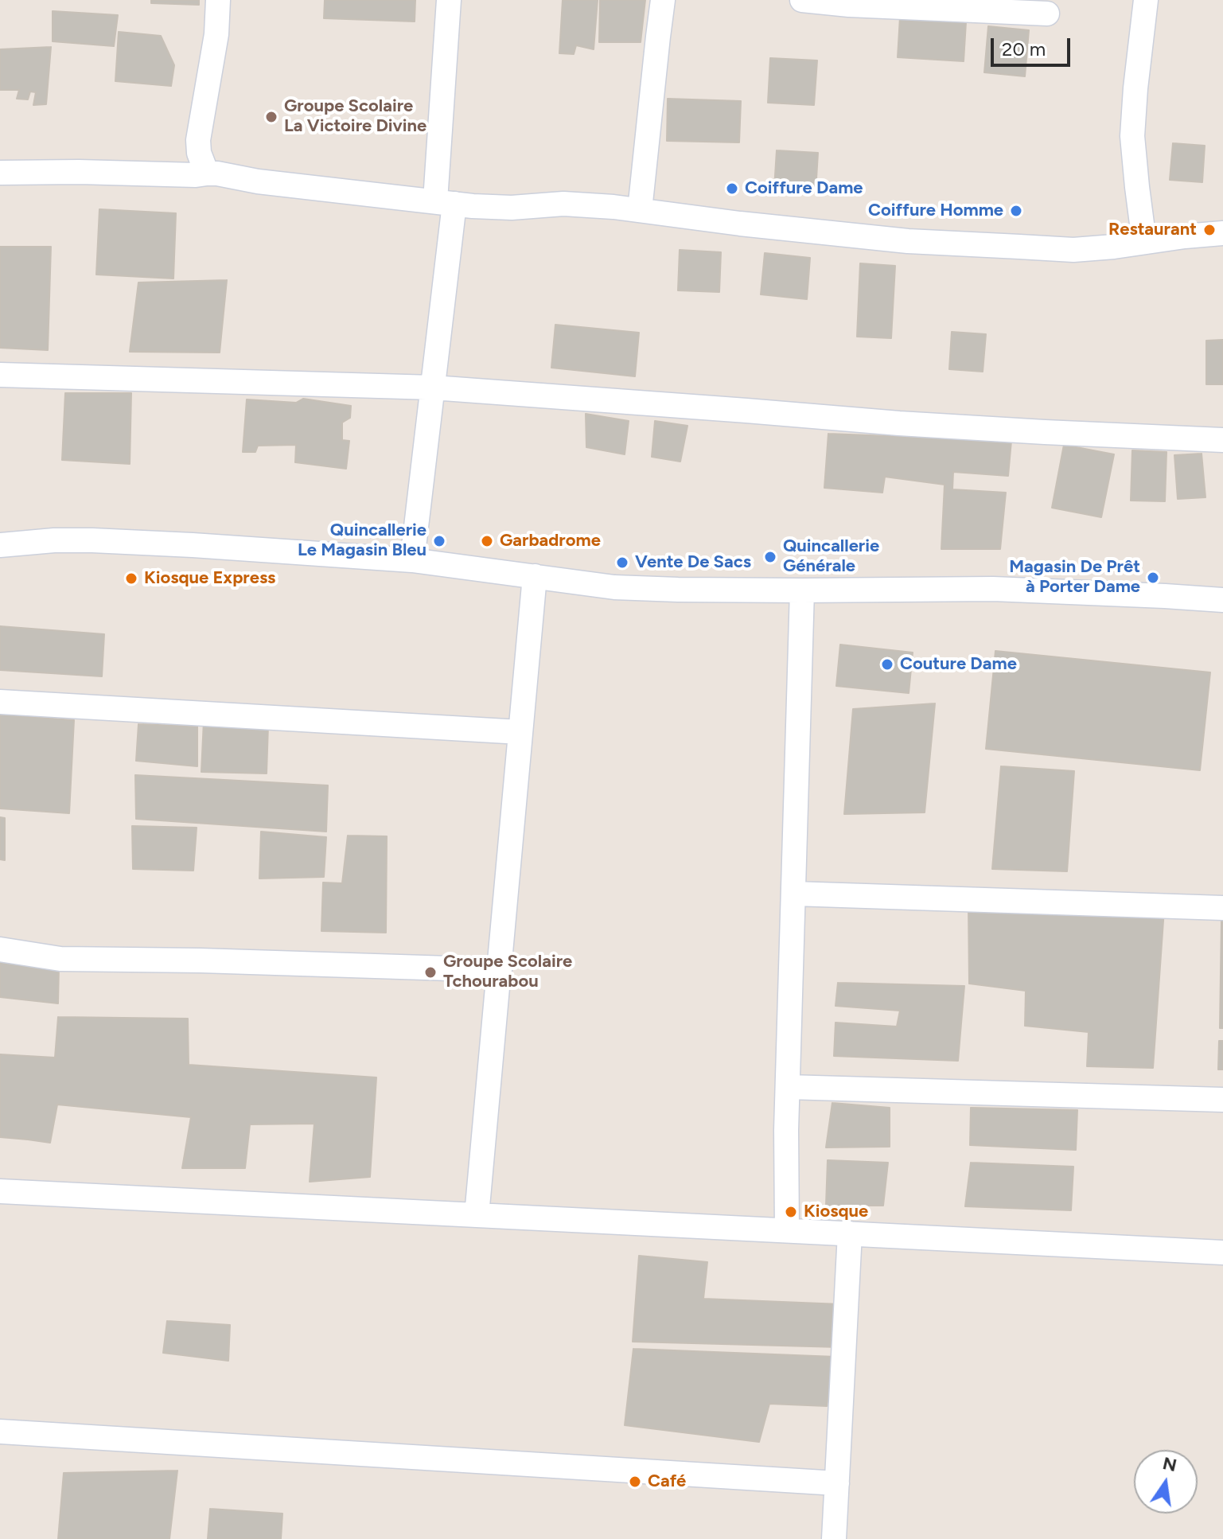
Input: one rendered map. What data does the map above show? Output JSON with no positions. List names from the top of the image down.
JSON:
{
  "places": [
    "Groupe Scolaire La Victoire Divine",
    "Coiffure Dame",
    "Coiffure Homme",
    "Restaurant",
    "Quincallerie Le Magasin Bleu",
    "Garbadrome",
    "Quincallerie Générale",
    "Vente De Sacs",
    "Magasin De Prêt à Porter Dame",
    "Kiosque Express",
    "Couture Dame",
    "Groupe Scolaire Tchourabou",
    "Kiosque",
    "Café"
  ],
  "scale_bar": "20 m",
  "north": "top"
}
